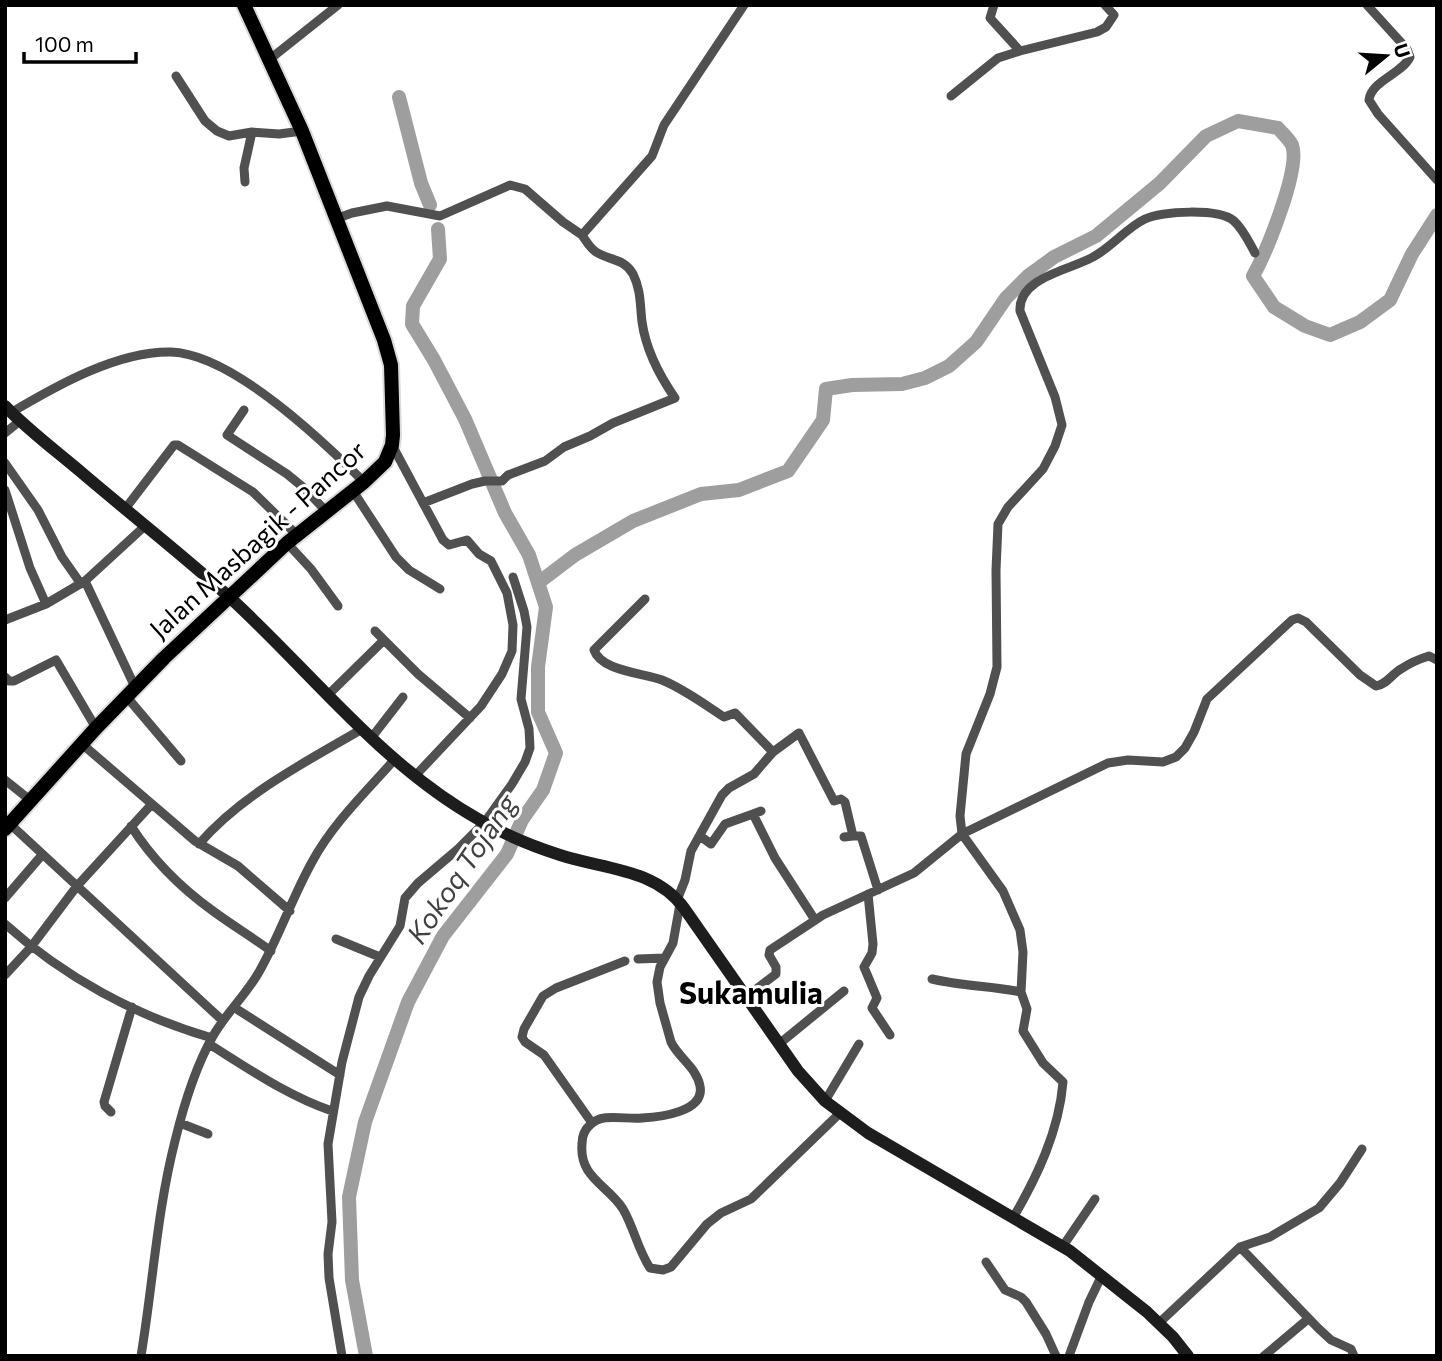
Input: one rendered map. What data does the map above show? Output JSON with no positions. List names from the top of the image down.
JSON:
{
  "streets": {
    "main road": ["Jalan Masbagik - Pancor"]
  },
  "districts": ["Sukamulia"],
  "water": ["Kokoq Tojang"],
  "scale_bar": "100 m",
  "north": "right"
}
